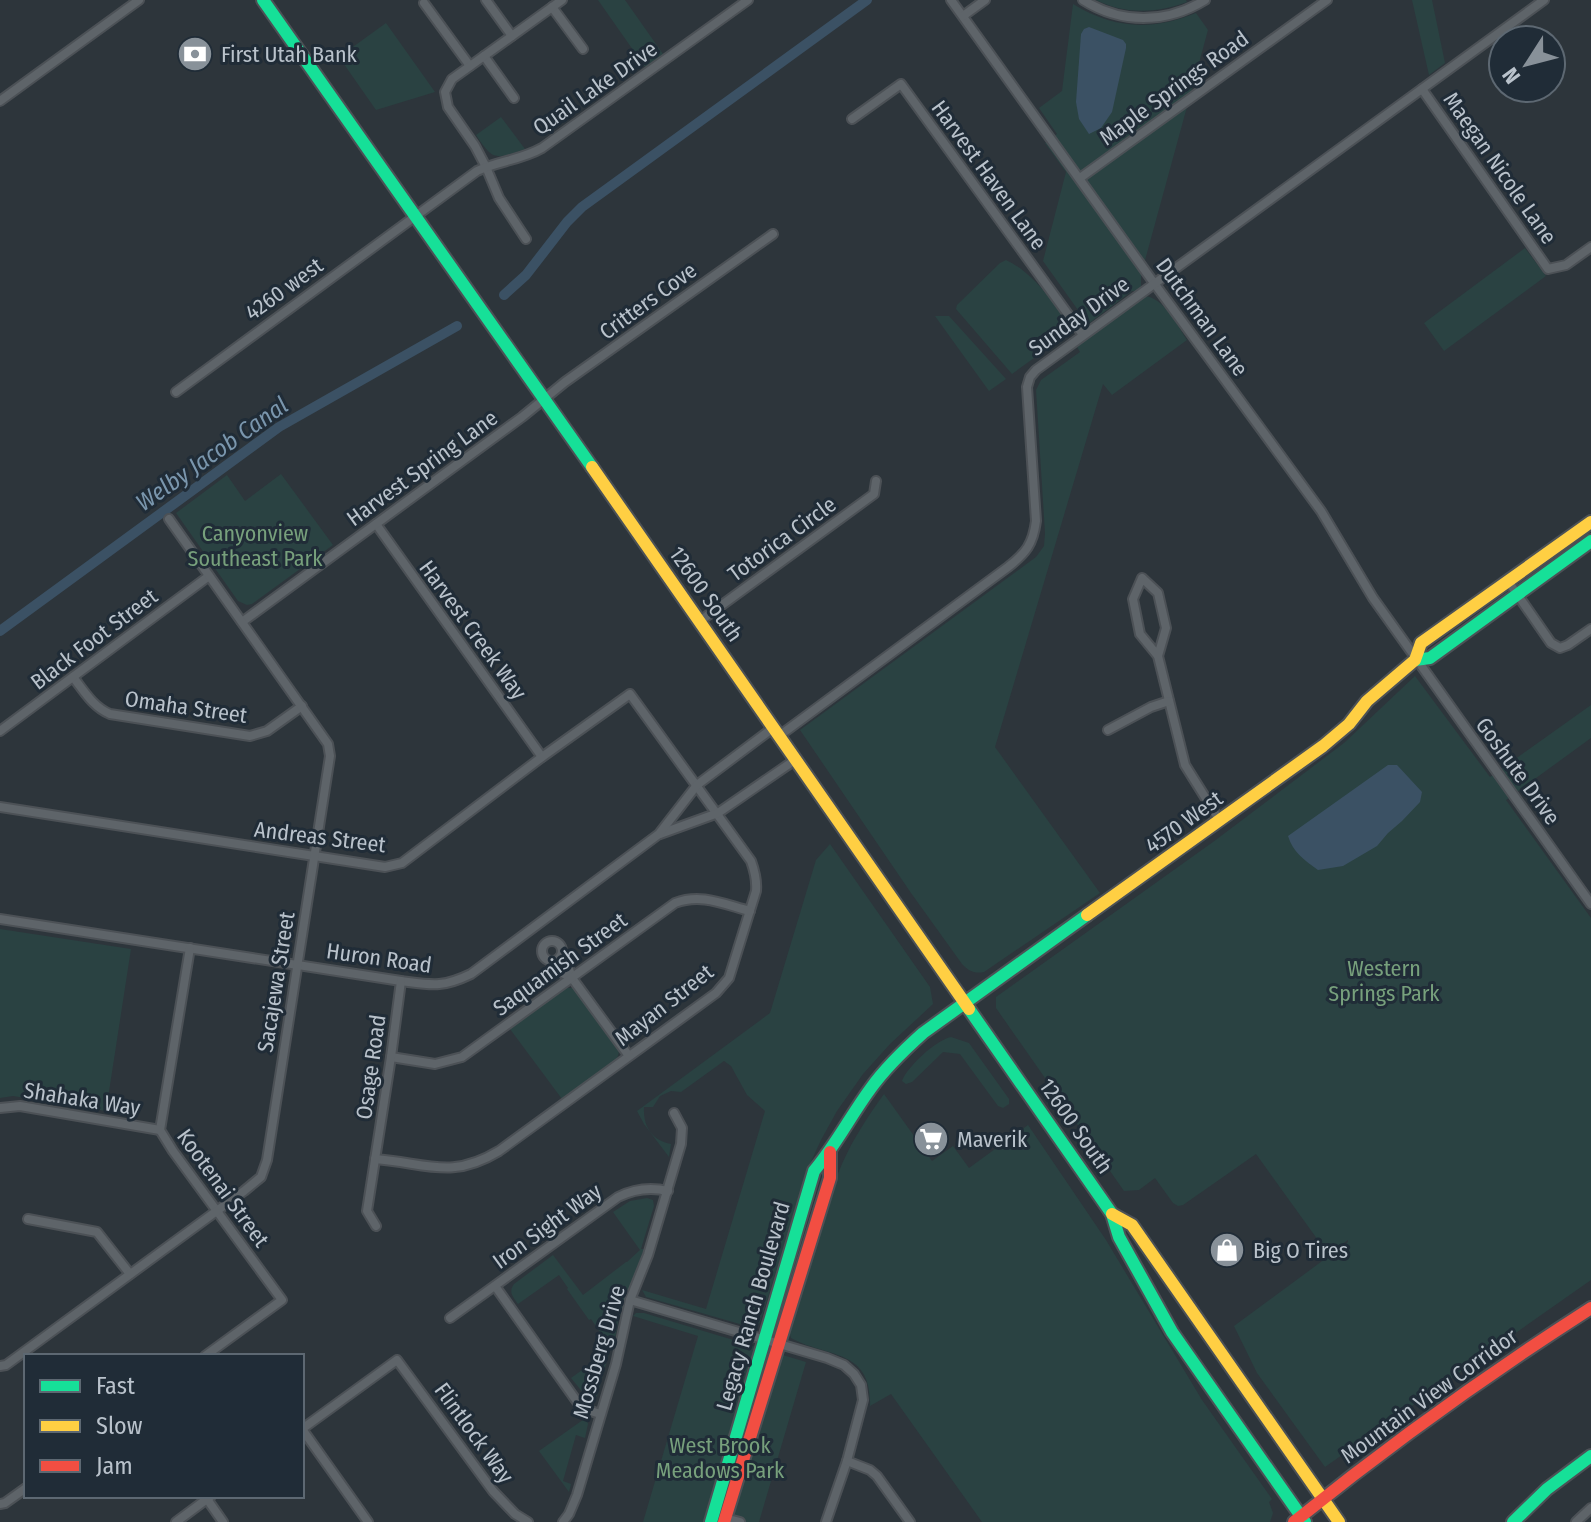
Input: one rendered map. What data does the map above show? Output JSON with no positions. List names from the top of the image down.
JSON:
{
  "streets": {
    "main road": [
      "12600 South",
      "4570 West",
      "Legacy Ranch Boulevard",
      "Mountain View Corridor"
    ],
    "street": [
      "Quail Lake Drive",
      "Maple Springs Road",
      "Maegan Nicole Lane",
      "Harvest Haven Lane",
      "4260 west",
      "Critters Cove",
      "Sunday Drive",
      "Dutchman Lane",
      "Harvest Spring Lane",
      "Totorica Circle",
      "Harvest Creek Way",
      "Black Foot Street",
      "Omaha Street",
      "Goshute Drive",
      "Andreas Street",
      "Huron Road",
      "Saquamish Street",
      "Sacajewa Street",
      "Mayan Street",
      "Osage Road",
      "Shahaka Way",
      "Kootenai Street",
      "Iron Sight Way",
      "Mossberg Drive",
      "Flintlock Way"
    ]
  },
  "crossings": [
    ["Quail Lake Drive", "4260 west"],
    ["Quail Lake Drive", "12600 South"],
    ["Maple Springs Road", "Dutchman Lane"],
    ["Maegan Nicole Lane", "Sunday Drive"],
    ["Harvest Haven Lane", "Sunday Drive"],
    ["4260 west", "12600 South"],
    ["Critters Cove", "Harvest Spring Lane"],
    ["Critters Cove", "12600 South"],
    ["Sunday Drive", "Dutchman Lane"],
    ["Sunday Drive", "12600 South"],
    ["Sunday Drive", "Huron Road"],
    ["Dutchman Lane", "Goshute Drive"],
    ["Dutchman Lane", "4570 West"],
    ["Harvest Spring Lane", "12600 South"],
    ["Harvest Spring Lane", "Harvest Creek Way"],
    ["Harvest Spring Lane", "Sacajewa Street"],
    ["Totorica Circle", "12600 South"],
    ["12600 South", "4570 West"],
    ["12600 South", "Huron Road"],
    ["12600 South", "Legacy Ranch Boulevard"],
    ["12600 South", "Mountain View Corridor"],
    ["Harvest Creek Way", "Andreas Street"],
    ["Black Foot Street", "Omaha Street"],
    ["Black Foot Street", "Sacajewa Street"],
    ["Omaha Street", "Sacajewa Street"],
    ["Goshute Drive", "4570 West"],
    ["4570 West", "Legacy Ranch Boulevard"],
    ["Andreas Street", "Sacajewa Street"],
    ["Andreas Street", "Mayan Street"],
    ["Huron Road", "Sacajewa Street"],
    ["Huron Road", "Mayan Street"],
    ["Huron Road", "Osage Road"],
    ["Huron Road", "Kootenai Street"],
    ["Saquamish Street", "Mayan Street"],
    ["Saquamish Street", "Osage Road"],
    ["Sacajewa Street", "Kootenai Street"],
    ["Mayan Street", "Osage Road"],
    ["Shahaka Way", "Kootenai Street"],
    ["Iron Sight Way", "Mossberg Drive"]
  ],
  "water": ["Welby Jacob Canal"],
  "parks": ["Canyonview Southeast Park", "Western Springs Park", "West Brook Meadows Park"],
  "places": {
    "bank": ["First Utah Bank"],
    "supermarket": ["Maverik"],
    "shop": ["Big O Tires"]
  },
  "legend": ["Fast", "Slow", "Jam"],
  "north": "bottom left"
}
